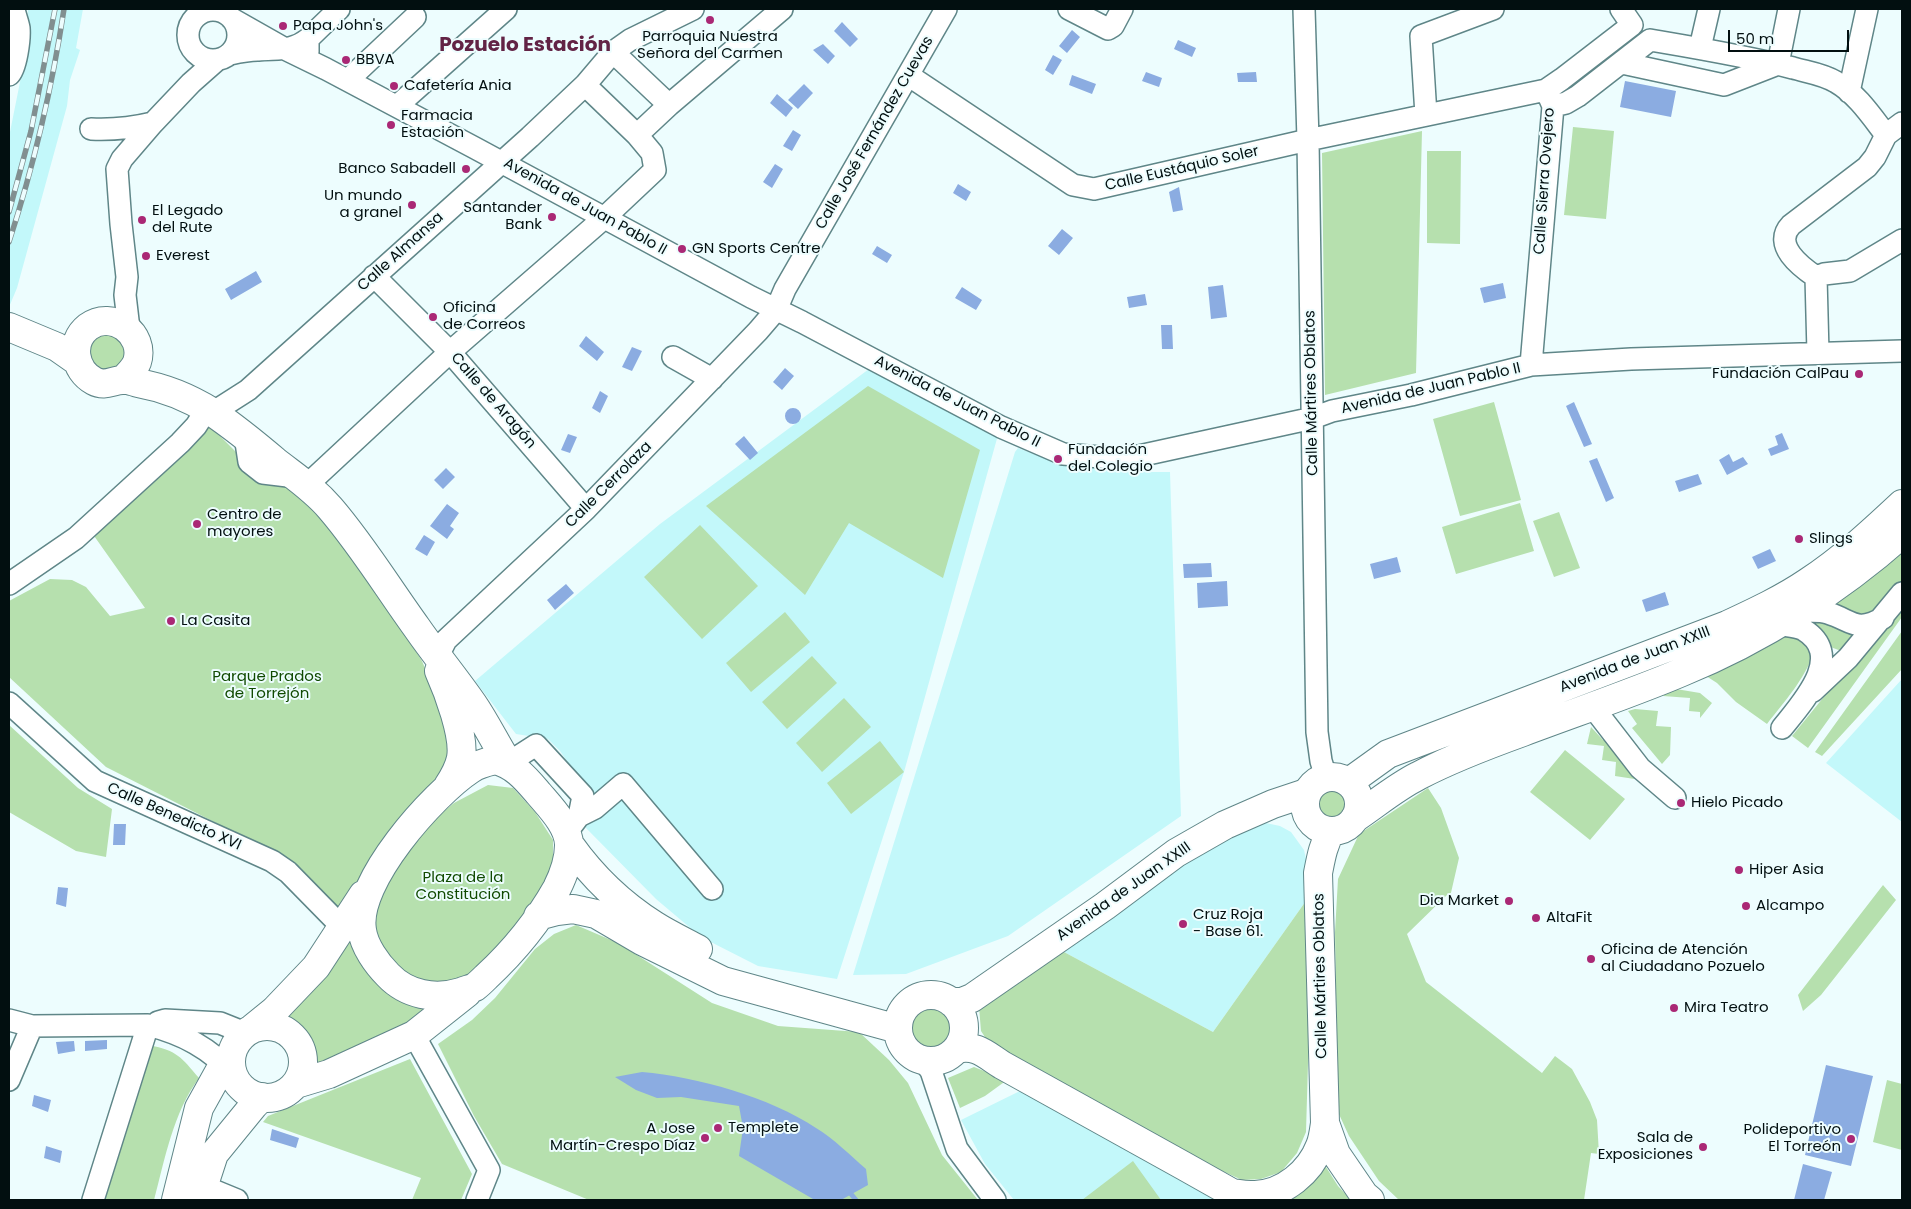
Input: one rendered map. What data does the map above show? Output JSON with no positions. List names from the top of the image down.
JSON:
{
  "streets": {
    "main road": ["Calle Mártires Oblatos", "Avenida de Juan XXIII"],
    "street": [
      "Calle José Fernández Cuevas",
      "Calle Eustáquio Soler",
      "Calle Sierra Ovejero",
      "Avenida de Juan Pablo II",
      "Calle Almansa",
      "Calle de Aragón",
      "Calle Cerrolaza",
      "Calle Benedicto XVI"
    ]
  },
  "crossings": [
    ["Calle José Fernández Cuevas", "Calle Eustáquio Soler"],
    ["Calle José Fernández Cuevas", "Avenida de Juan Pablo II"],
    ["Calle José Fernández Cuevas", "Calle Cerrolaza"],
    ["Calle Eustáquio Soler", "Calle Sierra Ovejero"],
    ["Calle Eustáquio Soler", "Calle Mártires Oblatos"],
    ["Calle Sierra Ovejero", "Avenida de Juan Pablo II"],
    ["Calle Sierra Ovejero", "Calle Mártires Oblatos"],
    ["Avenida de Juan Pablo II", "Calle Almansa"],
    ["Avenida de Juan Pablo II", "Calle Mártires Oblatos"],
    ["Avenida de Juan Pablo II", "Calle Cerrolaza"],
    ["Calle Almansa", "Calle de Aragón"],
    ["Calle Mártires Oblatos", "Avenida de Juan XXIII"],
    ["Calle de Aragón", "Calle Cerrolaza"]
  ],
  "districts": ["Pozuelo Estación"],
  "parks": ["Parque Prados de Torrejón", "Plaza de la Constitución"],
  "places": [
    "Parroquia Nuestra Señora del Carmen",
    "Papa John's",
    "BBVA",
    "Cafetería Ania",
    "Farmacia Estación",
    "Banco Sabadell",
    "Un mundo a granel",
    "Santander Bank",
    "El Legado del Rute",
    "GN Sports Centre",
    "Everest",
    "Oficina de Correos",
    "Fundación CalPau",
    "Fundación del Colegio",
    "Centro de mayores",
    "Slings",
    "La Casita",
    "Hielo Picado",
    "Hiper Asia",
    "Dia Market",
    "Alcampo",
    "AltaFit",
    "Cruz Roja - Base 61.",
    "Oficina de Atención al Ciudadano Pozuelo",
    "Mira Teatro",
    "Templete",
    "A Jose Martín-Crespo Díaz",
    "Polideportivo El Torreón",
    "Sala de Exposiciones"
  ],
  "scale_bar": "50 m"
}
